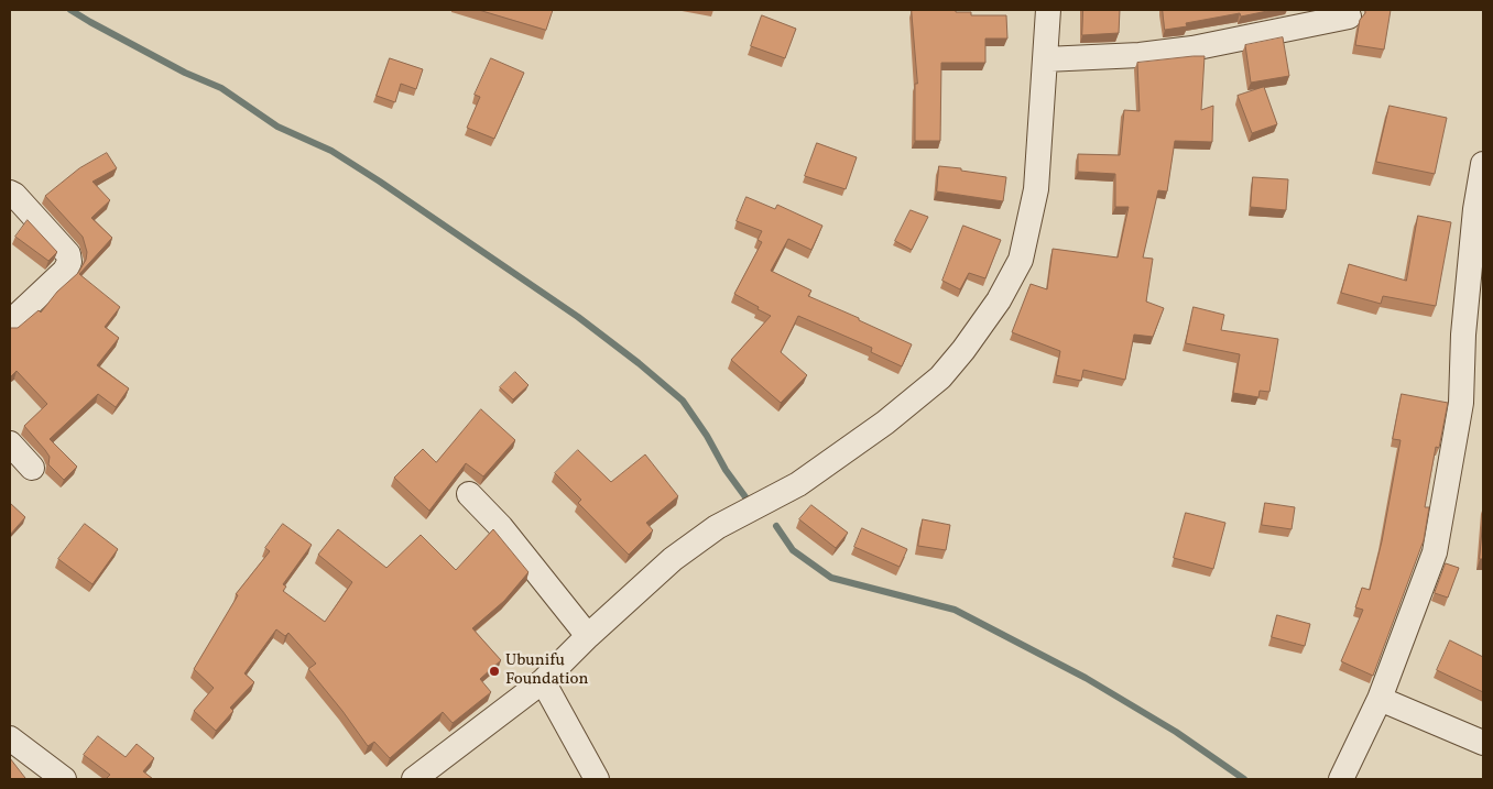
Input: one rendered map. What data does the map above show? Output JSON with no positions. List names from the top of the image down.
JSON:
{
  "places": ["Ubunifu Foundation"]
}
